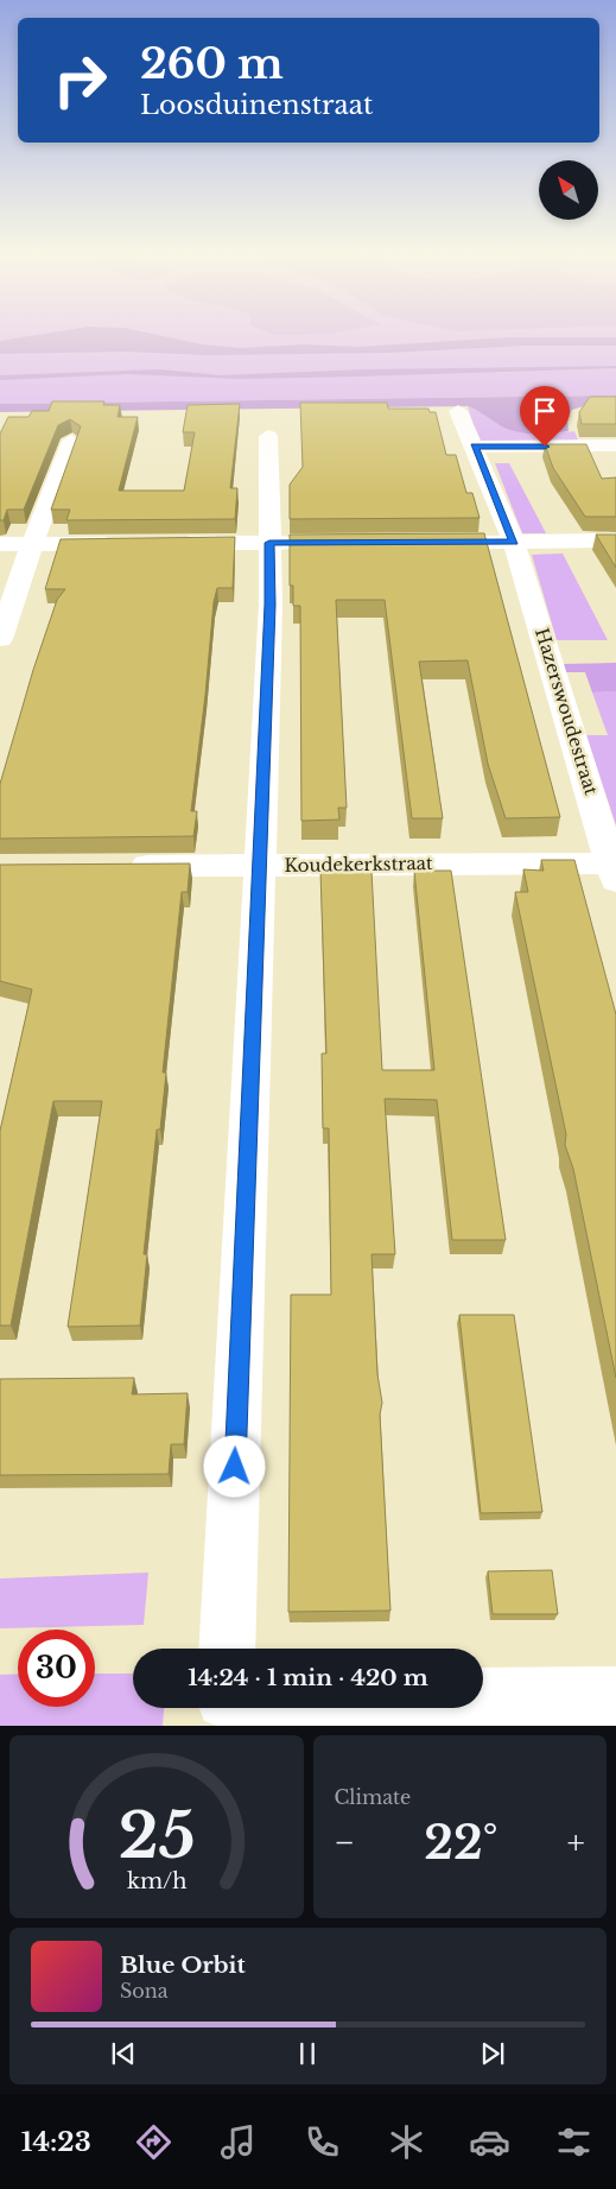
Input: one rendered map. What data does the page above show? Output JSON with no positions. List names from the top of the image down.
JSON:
{
  "streets": {
    "street": ["Hazerswoudestraat", "Koudekerkstraat"]
  },
  "crossings": [
    ["Hazerswoudestraat", "Koudekerkstraat"]
  ],
  "north": "top left",
  "page": {
    "turn": ["260 m", "Loosduinenstraat"],
    "limit": "30",
    "trip": "14:24 · 1 min · 420 m",
    "tile": "Climate",
    "heat": ["−", "22°", "+"],
    "song": ["Blue Orbit", "Sona"],
    "tabs": "14:23",
    "gauge": ["25", "km/h"]
  }
}
